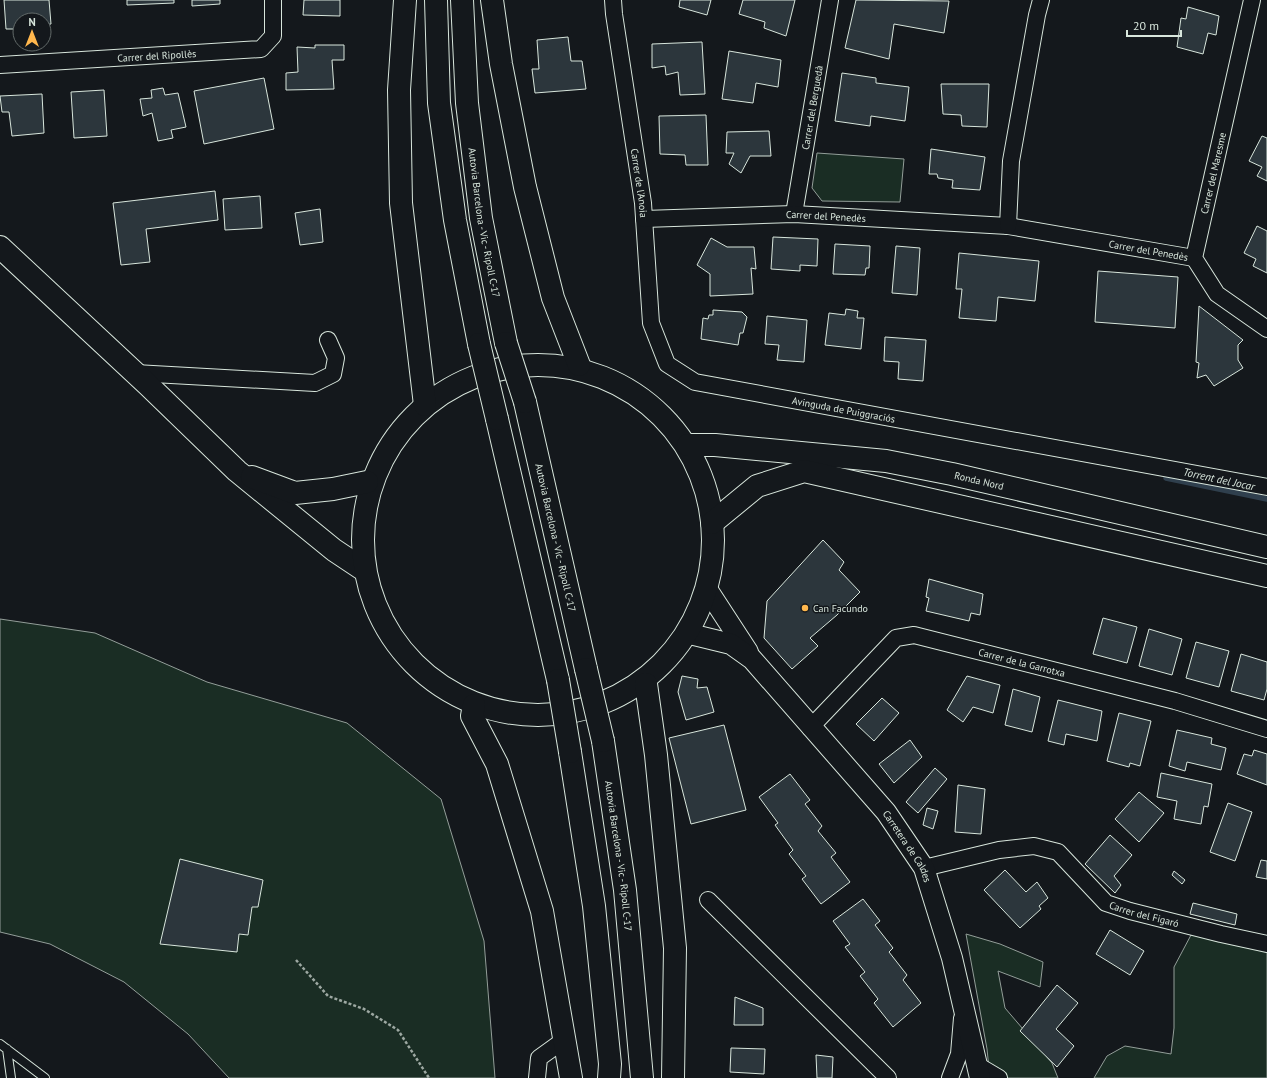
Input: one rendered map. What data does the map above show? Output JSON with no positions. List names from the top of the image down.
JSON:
{
  "streets": {
    "main road": ["Autovia Barcelona - Vic - Ripoll C-17", "Ronda Nord"],
    "street": [
      "Carrer del Ripollès",
      "Carrer del Berguedà",
      "Carrer del Maresme",
      "Carrer de l'Anoia",
      "Carrer del Penedès",
      "Avinguda de Puiggraciós",
      "Carrer de la Garrotxa",
      "Carretera de Caldes",
      "Carrer del Figaró"
    ]
  },
  "crossings": [
    ["Carrer del Berguedà", "Carrer del Penedès"],
    ["Carrer del Maresme", "Carrer del Penedès"],
    ["Carrer de l'Anoia", "Carrer del Penedès"],
    ["Carrer de l'Anoia", "Avinguda de Puiggraciós"],
    ["Carrer de la Garrotxa", "Carretera de Caldes"],
    ["Carretera de Caldes", "Carrer del Figaró"]
  ],
  "water": ["Torrent del Jocar"],
  "places": ["Can Facundo"],
  "scale_bar": "20 m",
  "north": "top"
}
